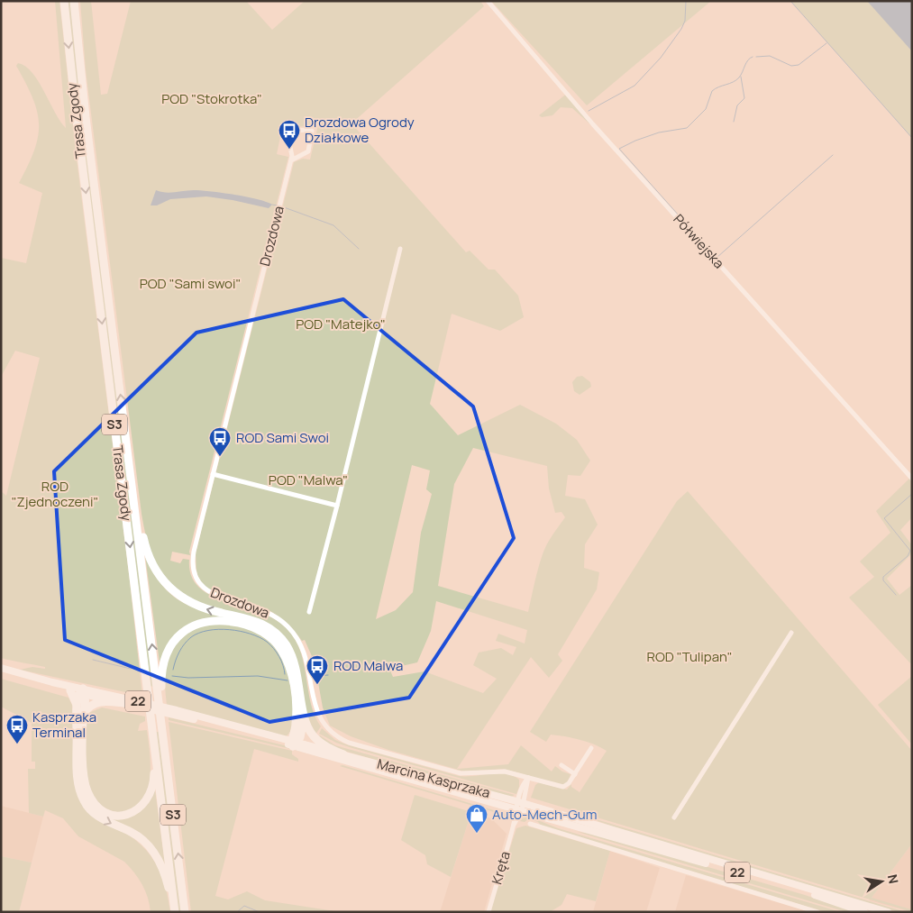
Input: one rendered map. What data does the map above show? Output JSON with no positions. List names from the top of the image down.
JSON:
{
  "streets": {
    "highway": ["Trasa Zgody", "S3"],
    "main road": ["22", "Marcina Kasprzaka"],
    "street": ["Drozdowa", "Półwiejska", "Kręta"]
  },
  "crossings": [
    ["Trasa Zgody", "S3"],
    ["Drozdowa", "Kręta"],
    ["Marcina Kasprzaka", "Kręta"]
  ],
  "parks": [
    "POD \"Stokrotka\"",
    "POD \"Sami swoi\"",
    "POD \"Matejko\"",
    "POD \"Malwa\"",
    "ROD \"Zjednoczeni\"",
    "ROD \"Tulipan\""
  ],
  "places": {
    "bus stop": [
      "Drozdowa Ogrody Działkowe",
      "ROD Sami Swoi",
      "ROD Malwa",
      "Kasprzaka Terminal"
    ],
    "shop": ["Auto-Mech-Gum"]
  },
  "north": "right"
}
